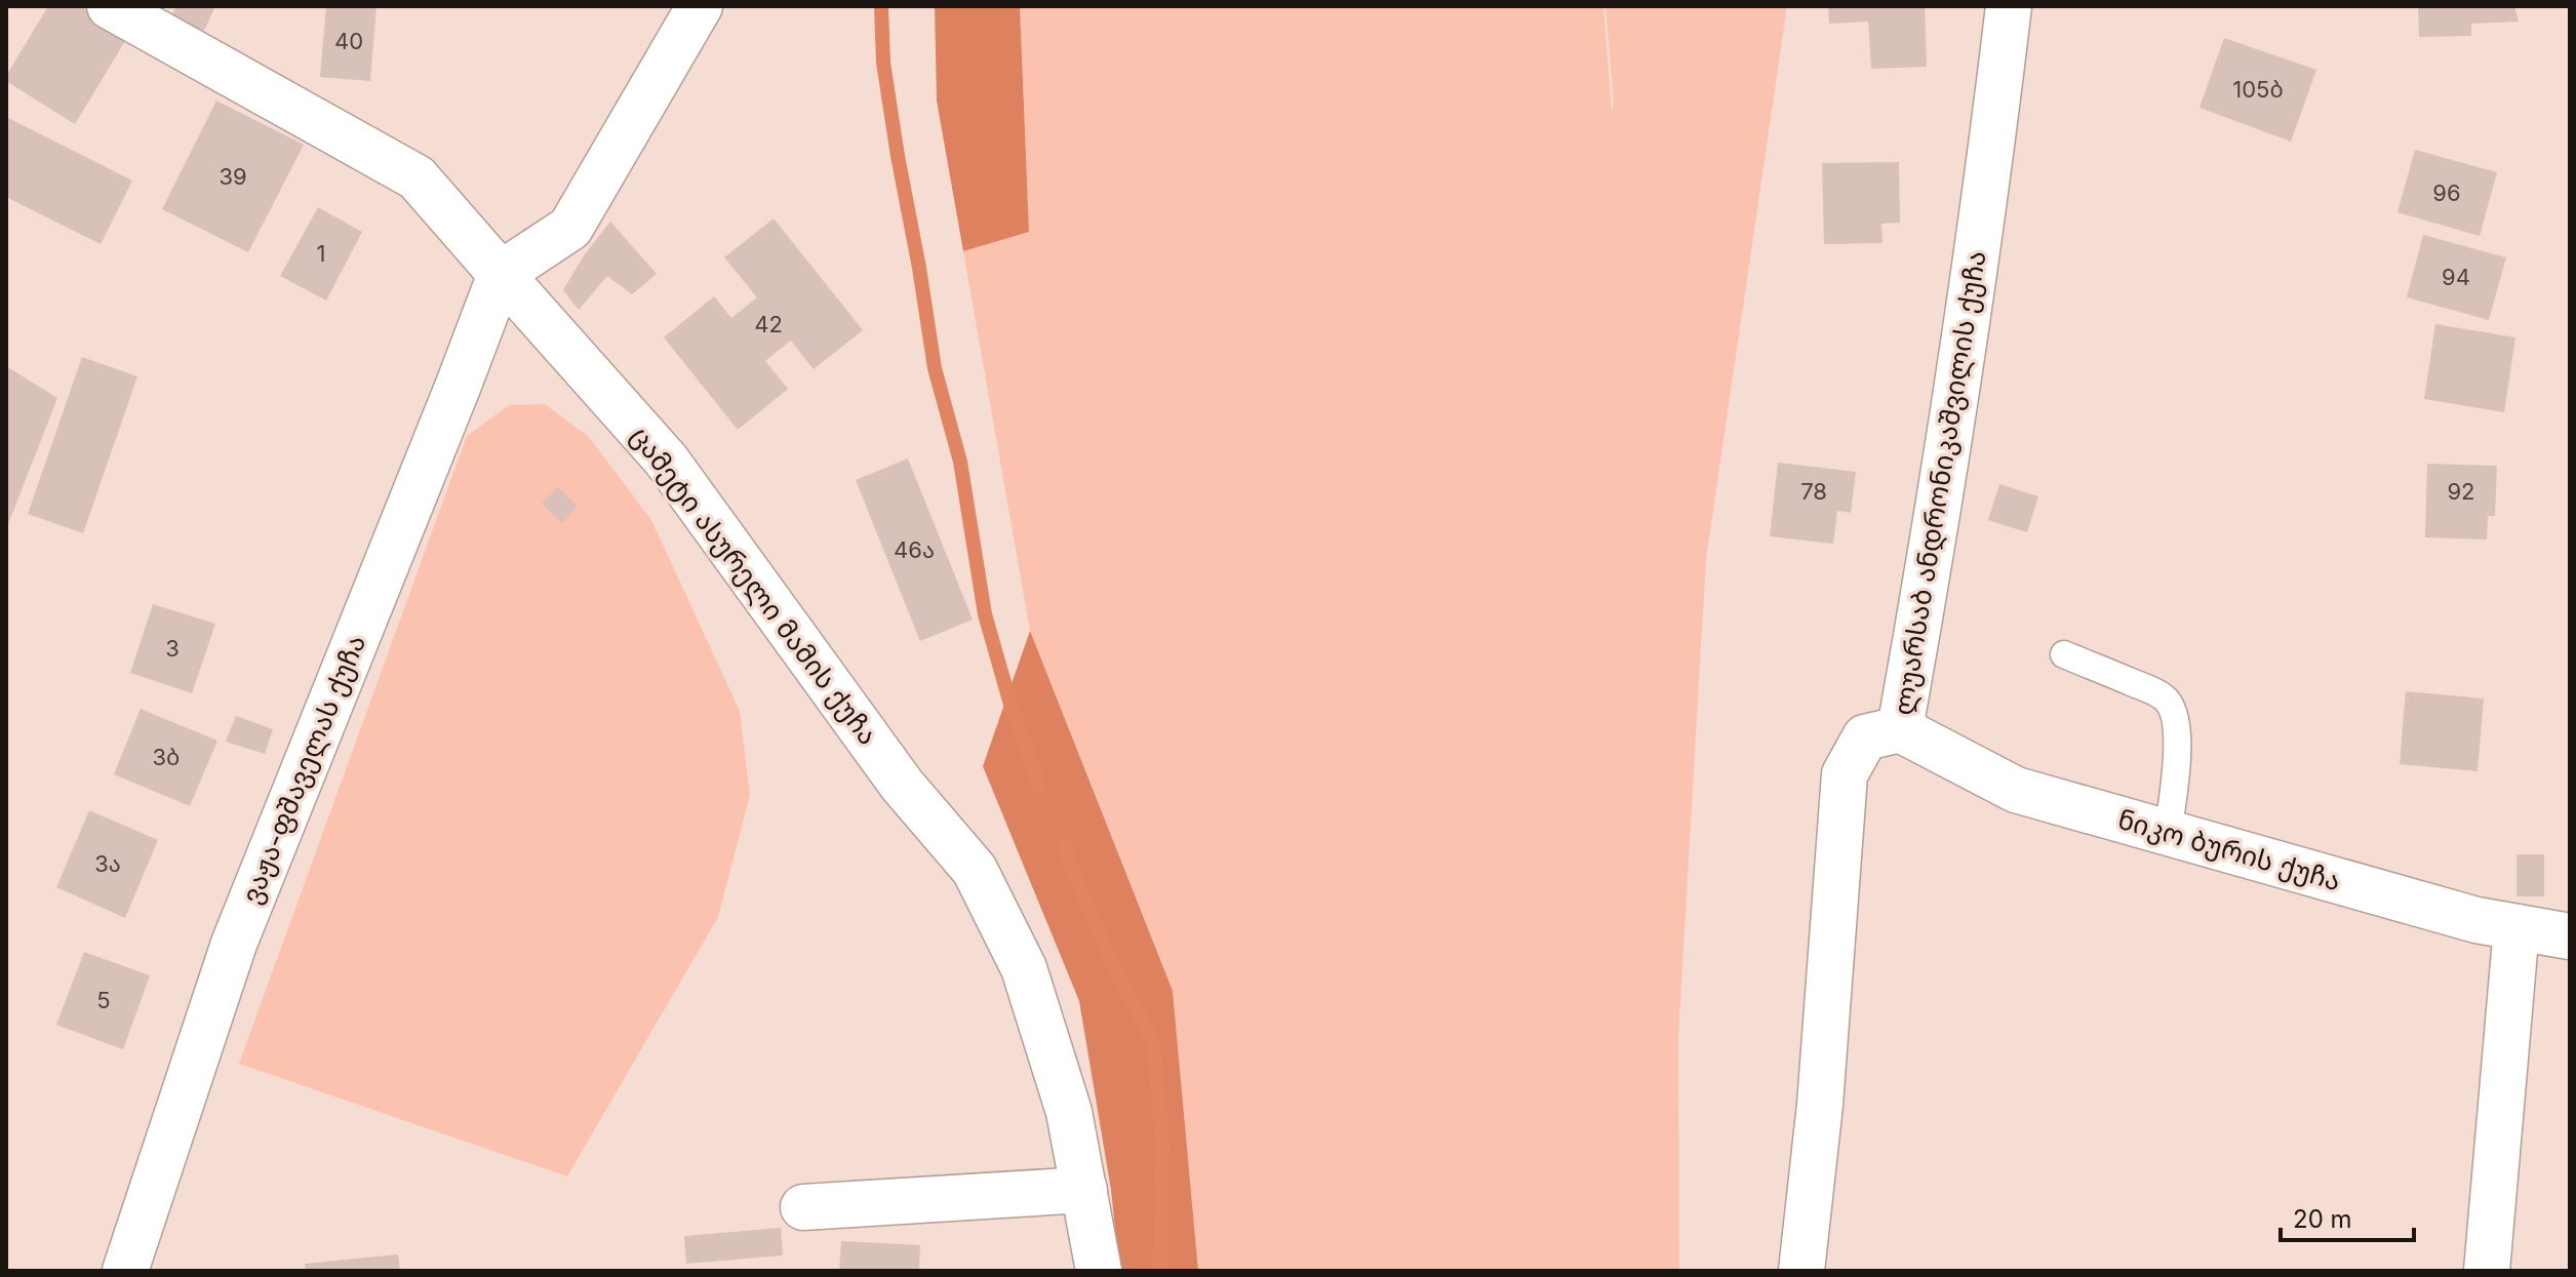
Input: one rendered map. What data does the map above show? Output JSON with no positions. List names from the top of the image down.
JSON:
{
  "streets": {
    "street": [
      "ლუარსაბ ანდრონიკაშვილის ქუჩა",
      "ცამეტი ასურელი მამის ქუჩა",
      "ვაჟა-ფშაველას ქუჩა",
      "ნიკო ბურის ქუჩა"
    ]
  },
  "crossings": [
    ["ლუარსაბ ანდრონიკაშვილის ქუჩა", "ნიკო ბურის ქუჩა"],
    ["ცამეტი ასურელი მამის ქუჩა", "ვაჟა-ფშაველას ქუჩა"]
  ],
  "house_numbers": [
    "40",
    "105ბ",
    "39",
    "96",
    "1",
    "94",
    "42",
    "78",
    "92",
    "46ა",
    "3",
    "3ბ",
    "3ა",
    "5"
  ],
  "scale_bar": "20 m"
}
